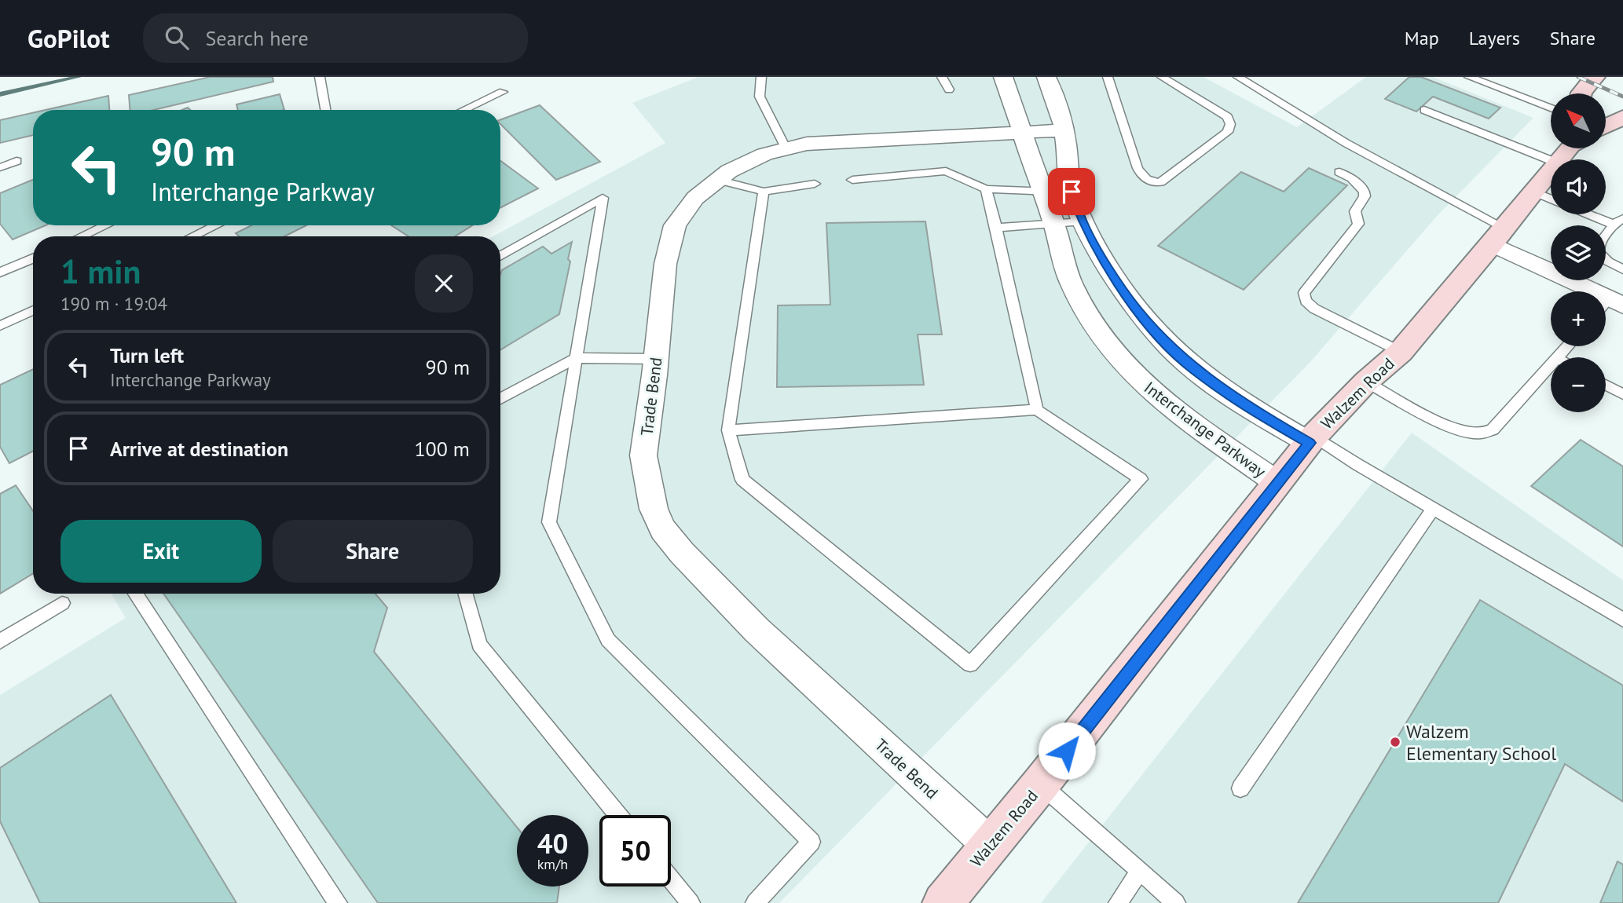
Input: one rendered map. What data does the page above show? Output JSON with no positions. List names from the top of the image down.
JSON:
{
  "streets": {
    "main road": ["Walzem Road"],
    "street": ["Trade Bend", "Interchange Parkway"]
  },
  "crossings": [
    ["Walzem Road", "Trade Bend"],
    ["Walzem Road", "Interchange Parkway"],
    ["Trade Bend", "Interchange Parkway"]
  ],
  "places": ["Walzem Elementary School"],
  "north": "top left",
  "page": {
    "header": "GoPilot",
    "search": "Search here",
    "nav": ["Map", "Layers", "Share"],
    "map_buttons": ["+", "−"],
    "turn": ["90 m", "Interchange Parkway"],
    "heading": ["1 min", "190 m · 19:04"],
    "list": [
      {
        "name": "Turn left",
        "note": "Interchange Parkway",
        "value": "90 m"
      },
      {
        "name": "Arrive at destination",
        "value": "100 m"
      }
    ],
    "buttons": ["Exit", "Share"],
    "speed": "40 km/h",
    "limit": "50"
  }
}
